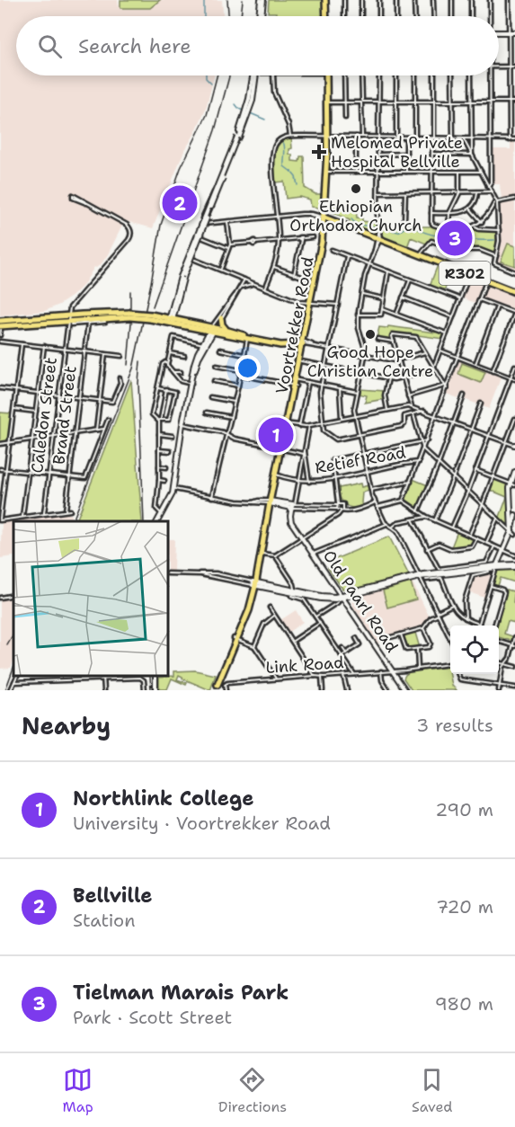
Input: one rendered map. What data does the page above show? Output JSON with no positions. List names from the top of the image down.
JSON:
{
  "streets": {
    "main road": ["R302", "Voortrekker Road", "Old Paarl Road"],
    "street": [
      "Caledon Street",
      "Brand Street",
      "Retief Road",
      "Link Road"
    ]
  },
  "crossings": [
    ["R302", "Voortrekker Road"],
    ["Voortrekker Road", "Retief Road"],
    ["Old Paarl Road", "Link Road"]
  ],
  "places": {
    "health": ["Melomed Private Hospital Bellville"],
    "other": ["Ethiopian Orthodox Church", "Good Hope Christian Centre"]
  },
  "page": {
    "search": "Search here",
    "pins": ["2", "3", "1"],
    "heading": ["Nearby", "3 results"],
    "list": [
      {
        "mark": "1",
        "name": "Northlink College",
        "note": "University · Voortrekker Road",
        "value": "290 m"
      },
      {
        "mark": "2",
        "name": "Bellville",
        "note": "Station",
        "value": "720 m"
      },
      {
        "mark": "3",
        "name": "Tielman Marais Park",
        "note": "Park · Scott Street",
        "value": "980 m"
      }
    ],
    "nav": ["Map", "Directions", "Saved"]
  }
}
